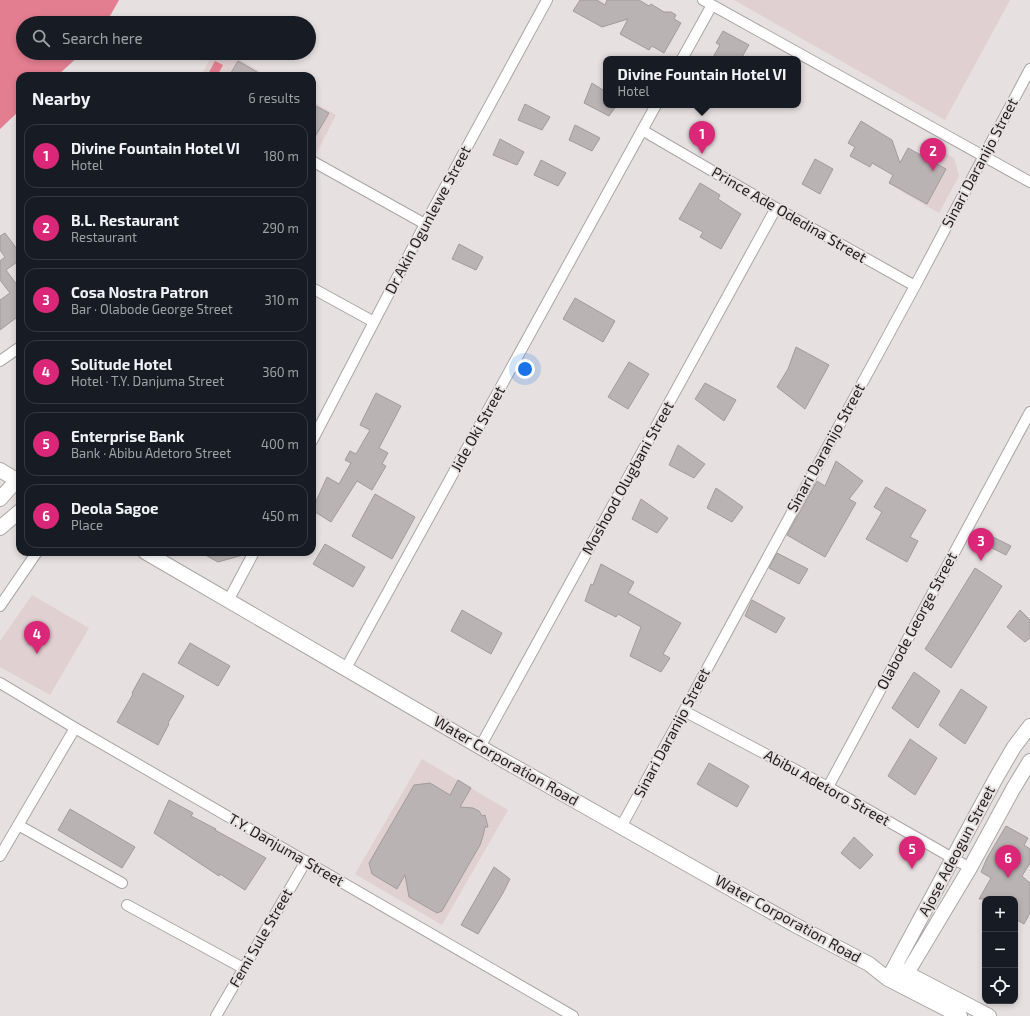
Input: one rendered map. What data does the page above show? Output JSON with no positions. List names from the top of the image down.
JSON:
{
  "streets": {
    "street": [
      "Sinari Daranijo Street",
      "Prince Ade Odedina Street",
      "Dr Akin Ogunlewe Street",
      "Jide Oki Street",
      "Moshood Olugbani Street",
      "Olabode George Street",
      "Water Corporation Road",
      "Abibu Adetoro Street",
      "T.Y. Danjuma Street",
      "Ajose Adeogun Street",
      "Femi Sule Street"
    ]
  },
  "crossings": [
    ["Sinari Daranijo Street", "Prince Ade Odedina Street"],
    ["Sinari Daranijo Street", "Water Corporation Road"],
    ["Sinari Daranijo Street", "Abibu Adetoro Street"],
    ["Prince Ade Odedina Street", "Jide Oki Street"],
    ["Prince Ade Odedina Street", "Moshood Olugbani Street"],
    ["Jide Oki Street", "Water Corporation Road"],
    ["Moshood Olugbani Street", "Water Corporation Road"],
    ["Olabode George Street", "Abibu Adetoro Street"],
    ["Water Corporation Road", "Ajose Adeogun Street"],
    ["Abibu Adetoro Street", "Ajose Adeogun Street"],
    ["T.Y. Danjuma Street", "Femi Sule Street"]
  ],
  "page": {
    "search": "Search here",
    "popup": ["Divine Fountain Hotel VI", "Hotel"],
    "heading": ["Nearby", "6 results"],
    "pins": [
      "1",
      "2",
      "3",
      "4",
      "5",
      "6"
    ],
    "list": [
      {
        "mark": "1",
        "name": "Divine Fountain Hotel VI",
        "note": "Hotel",
        "value": "180 m"
      },
      {
        "mark": "2",
        "name": "B.L. Restaurant",
        "note": "Restaurant",
        "value": "290 m"
      },
      {
        "mark": "3",
        "name": "Cosa Nostra Patron",
        "note": "Bar · Olabode George Street",
        "value": "310 m"
      },
      {
        "mark": "4",
        "name": "Solitude Hotel",
        "note": "Hotel · T.Y. Danjuma Street",
        "value": "360 m"
      },
      {
        "mark": "5",
        "name": "Enterprise Bank",
        "note": "Bank · Abibu Adetoro Street",
        "value": "400 m"
      },
      {
        "mark": "6",
        "name": "Deola Sagoe",
        "note": "Place",
        "value": "450 m"
      }
    ],
    "map_buttons": ["+", "−"]
  }
}
